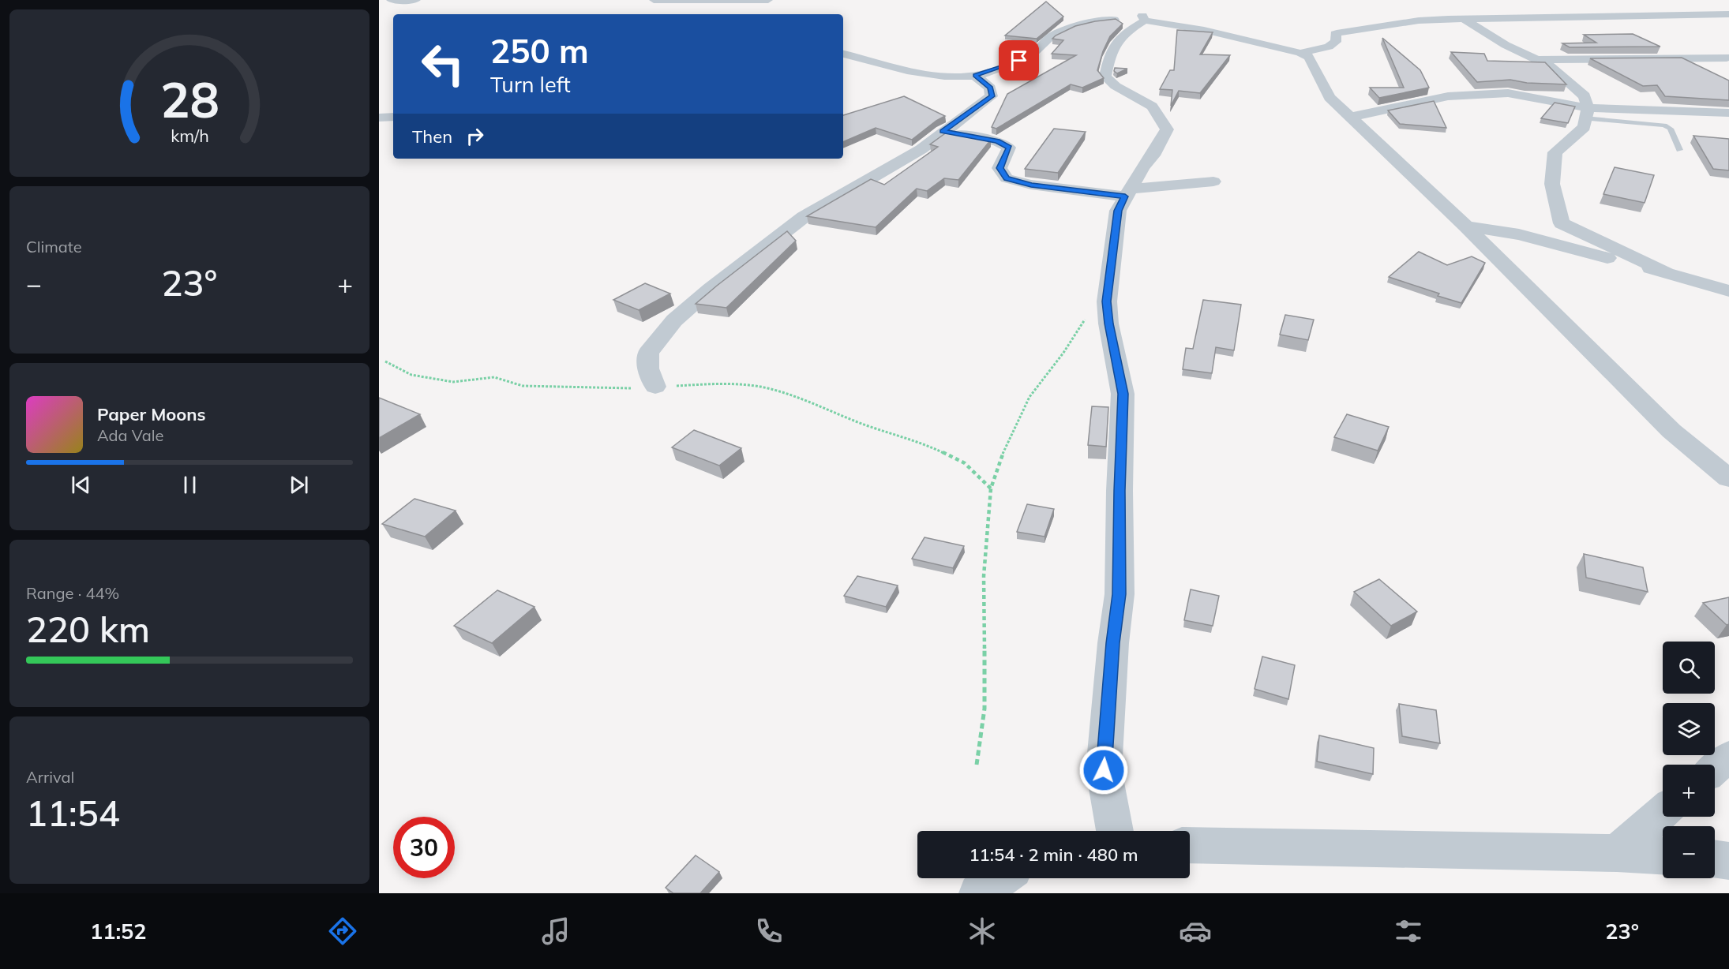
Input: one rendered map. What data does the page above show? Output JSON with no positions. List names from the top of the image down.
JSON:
{
  "page": {
    "turn": ["250 m", "Turn left"],
    "then": "Then",
    "tile": [
      "Climate",
      ["Range · 44%", "220 km"],
      ["Arrival", "11:54"]
    ],
    "heat": ["−", "23°", "+"],
    "song": ["Paper Moons", "Ada Vale"],
    "map_buttons": ["+", "−"],
    "limit": "30",
    "trip": "11:54 · 2 min · 480 m",
    "tabs": ["11:52", "23°"],
    "gauge": ["28", "km/h"]
  }
}
